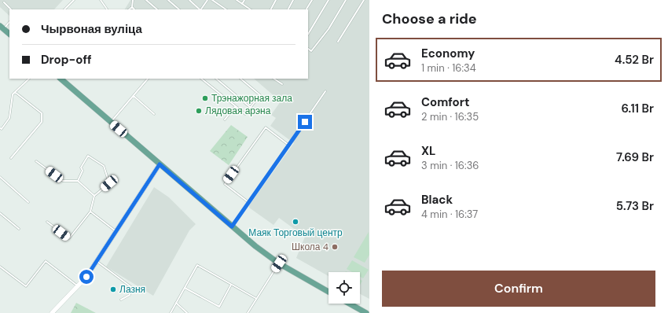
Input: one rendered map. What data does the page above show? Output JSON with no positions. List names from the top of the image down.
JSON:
{
  "places": [
    "Трэнажорная зала",
    "Лядовая арэна",
    "Маяк Торговый центр",
    "Школа 4",
    "Лазня"
  ],
  "page": {
    "heading": "Choose a ride",
    "banner": ["Чырвоная вуліца", "Drop-off"],
    "list": [
      {
        "name": "Economy",
        "note": "1 min · 16:34",
        "value": "4.52 Br"
      },
      {
        "name": "Comfort",
        "note": "2 min · 16:35",
        "value": "6.11 Br"
      },
      {
        "name": "XL",
        "note": "3 min · 16:36",
        "value": "7.69 Br"
      },
      {
        "name": "Black",
        "note": "4 min · 16:37",
        "value": "5.73 Br"
      }
    ],
    "buttons": "Confirm"
  }
}
